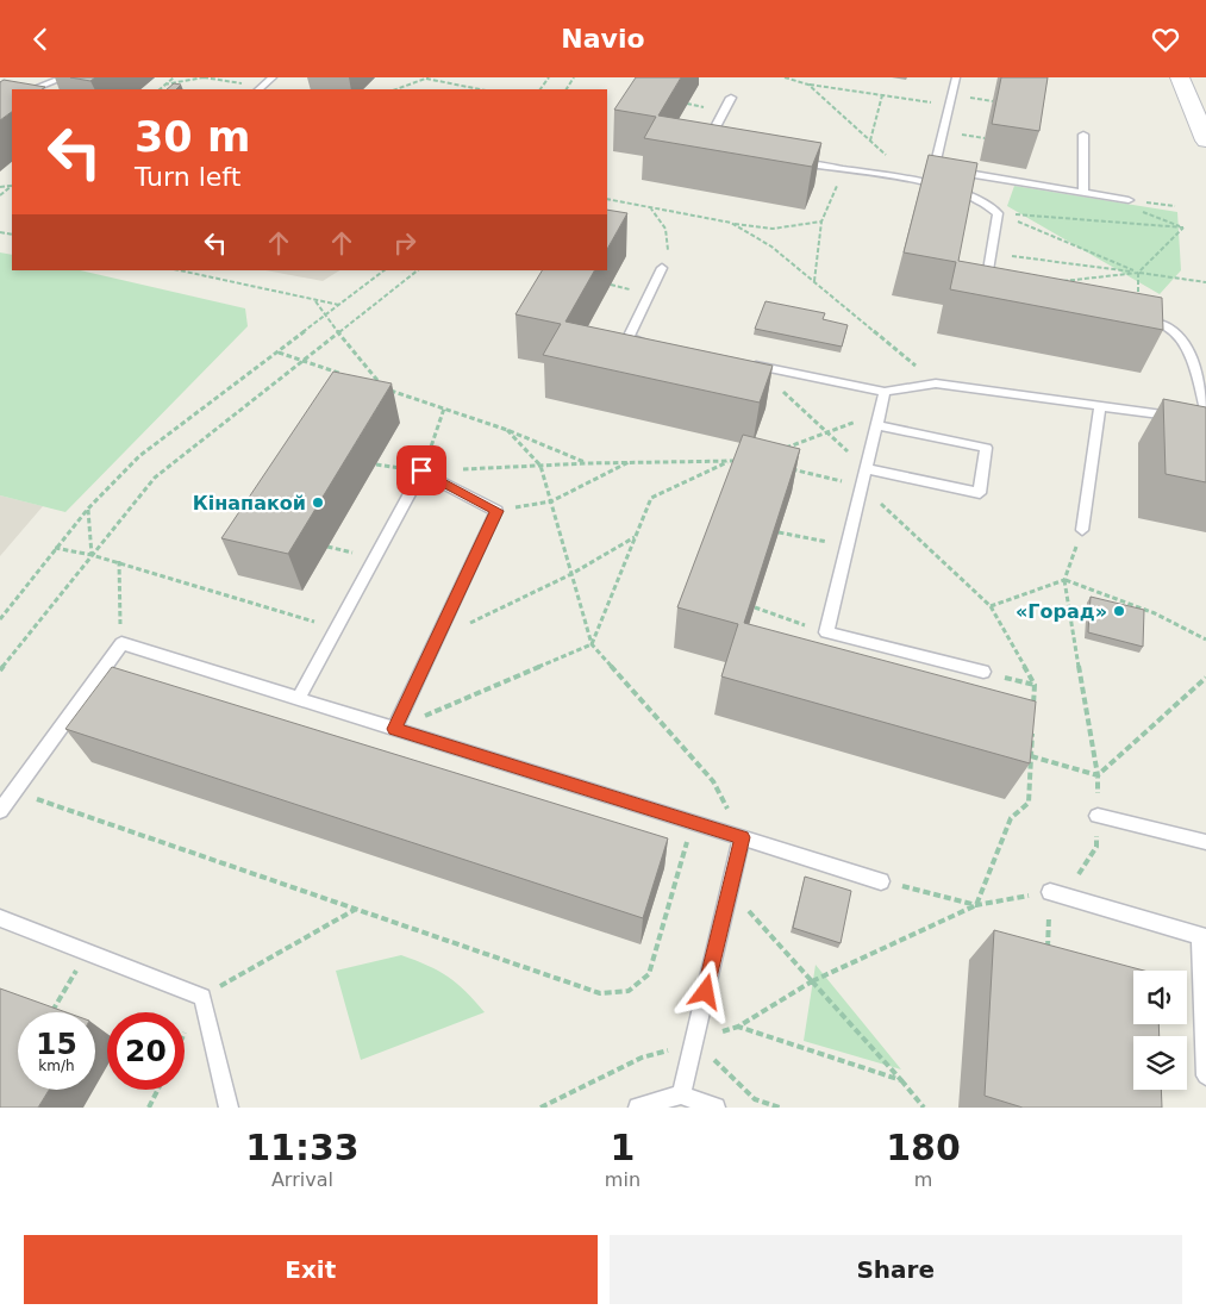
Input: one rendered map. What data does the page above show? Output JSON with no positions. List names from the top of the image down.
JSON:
{
  "places": ["Кінапакой", "«Горад»"],
  "page": {
    "header": "Navio",
    "turn": ["30 m", "Turn left"],
    "speed": "15 km/h",
    "limit": "20",
    "eta": [
      "11:33",
      "Arrival",
      "1",
      "min",
      "180",
      "m"
    ],
    "buttons": ["Exit", "Share"]
  }
}
